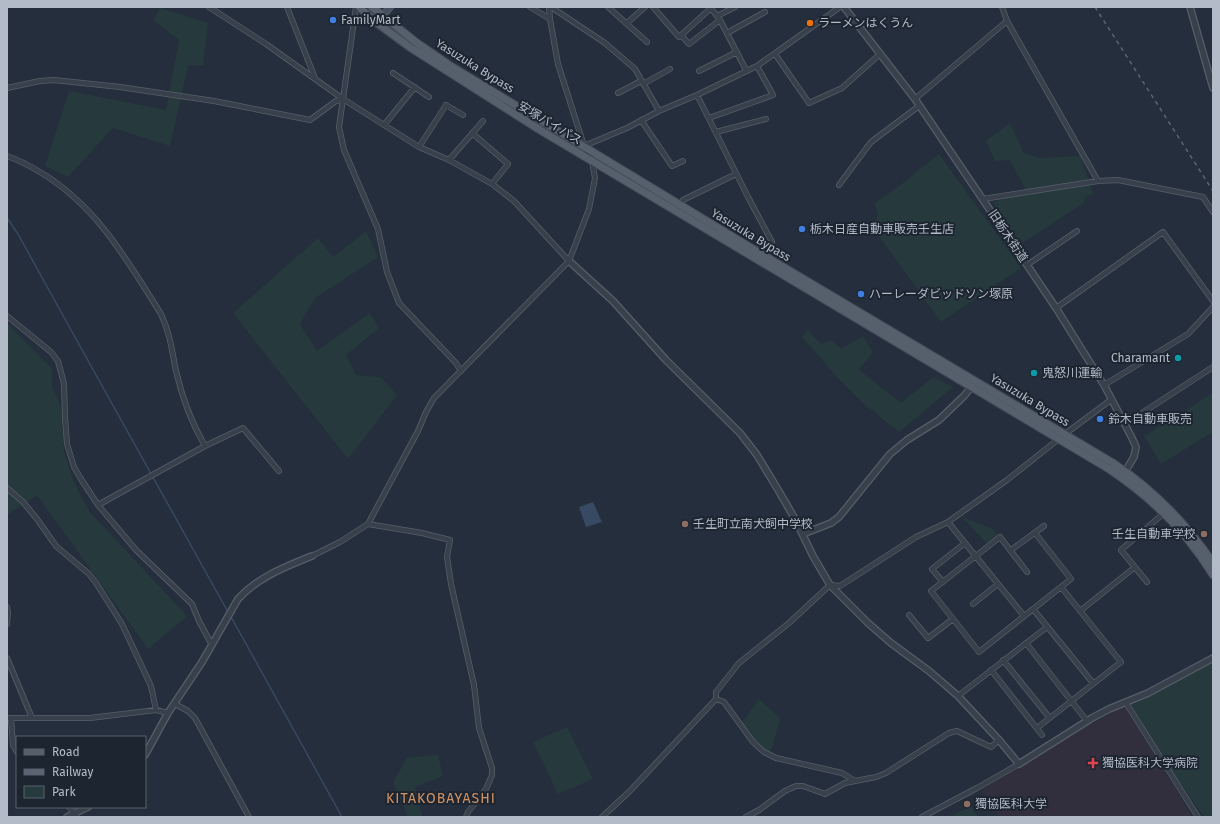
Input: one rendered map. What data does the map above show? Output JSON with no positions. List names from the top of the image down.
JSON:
{
  "streets": {
    "main road": ["Yasuzuka Bypass", "安塚バイパス"],
    "street": ["旧栃木街道"]
  },
  "crossings": [
    ["Yasuzuka Bypass", "安塚バイパス"],
    ["Yasuzuka Bypass", "旧栃木街道"]
  ],
  "districts": ["KITAKOBAYASHI"],
  "places": {
    "other": [
      "FamilyMart",
      "ラーメンはくうん",
      "栃木日産自動車販売壬生店",
      "ハーレーダビッドソン塚原",
      "Charamant",
      "鬼怒川運輸",
      "鈴木自動車販売",
      "壬生町立南犬飼中学校",
      "壬生自動車学校",
      "獨協医科大学"
    ],
    "health": ["獨協医科大学病院"]
  },
  "legend": ["Road", "Railway", "Park"]
}
